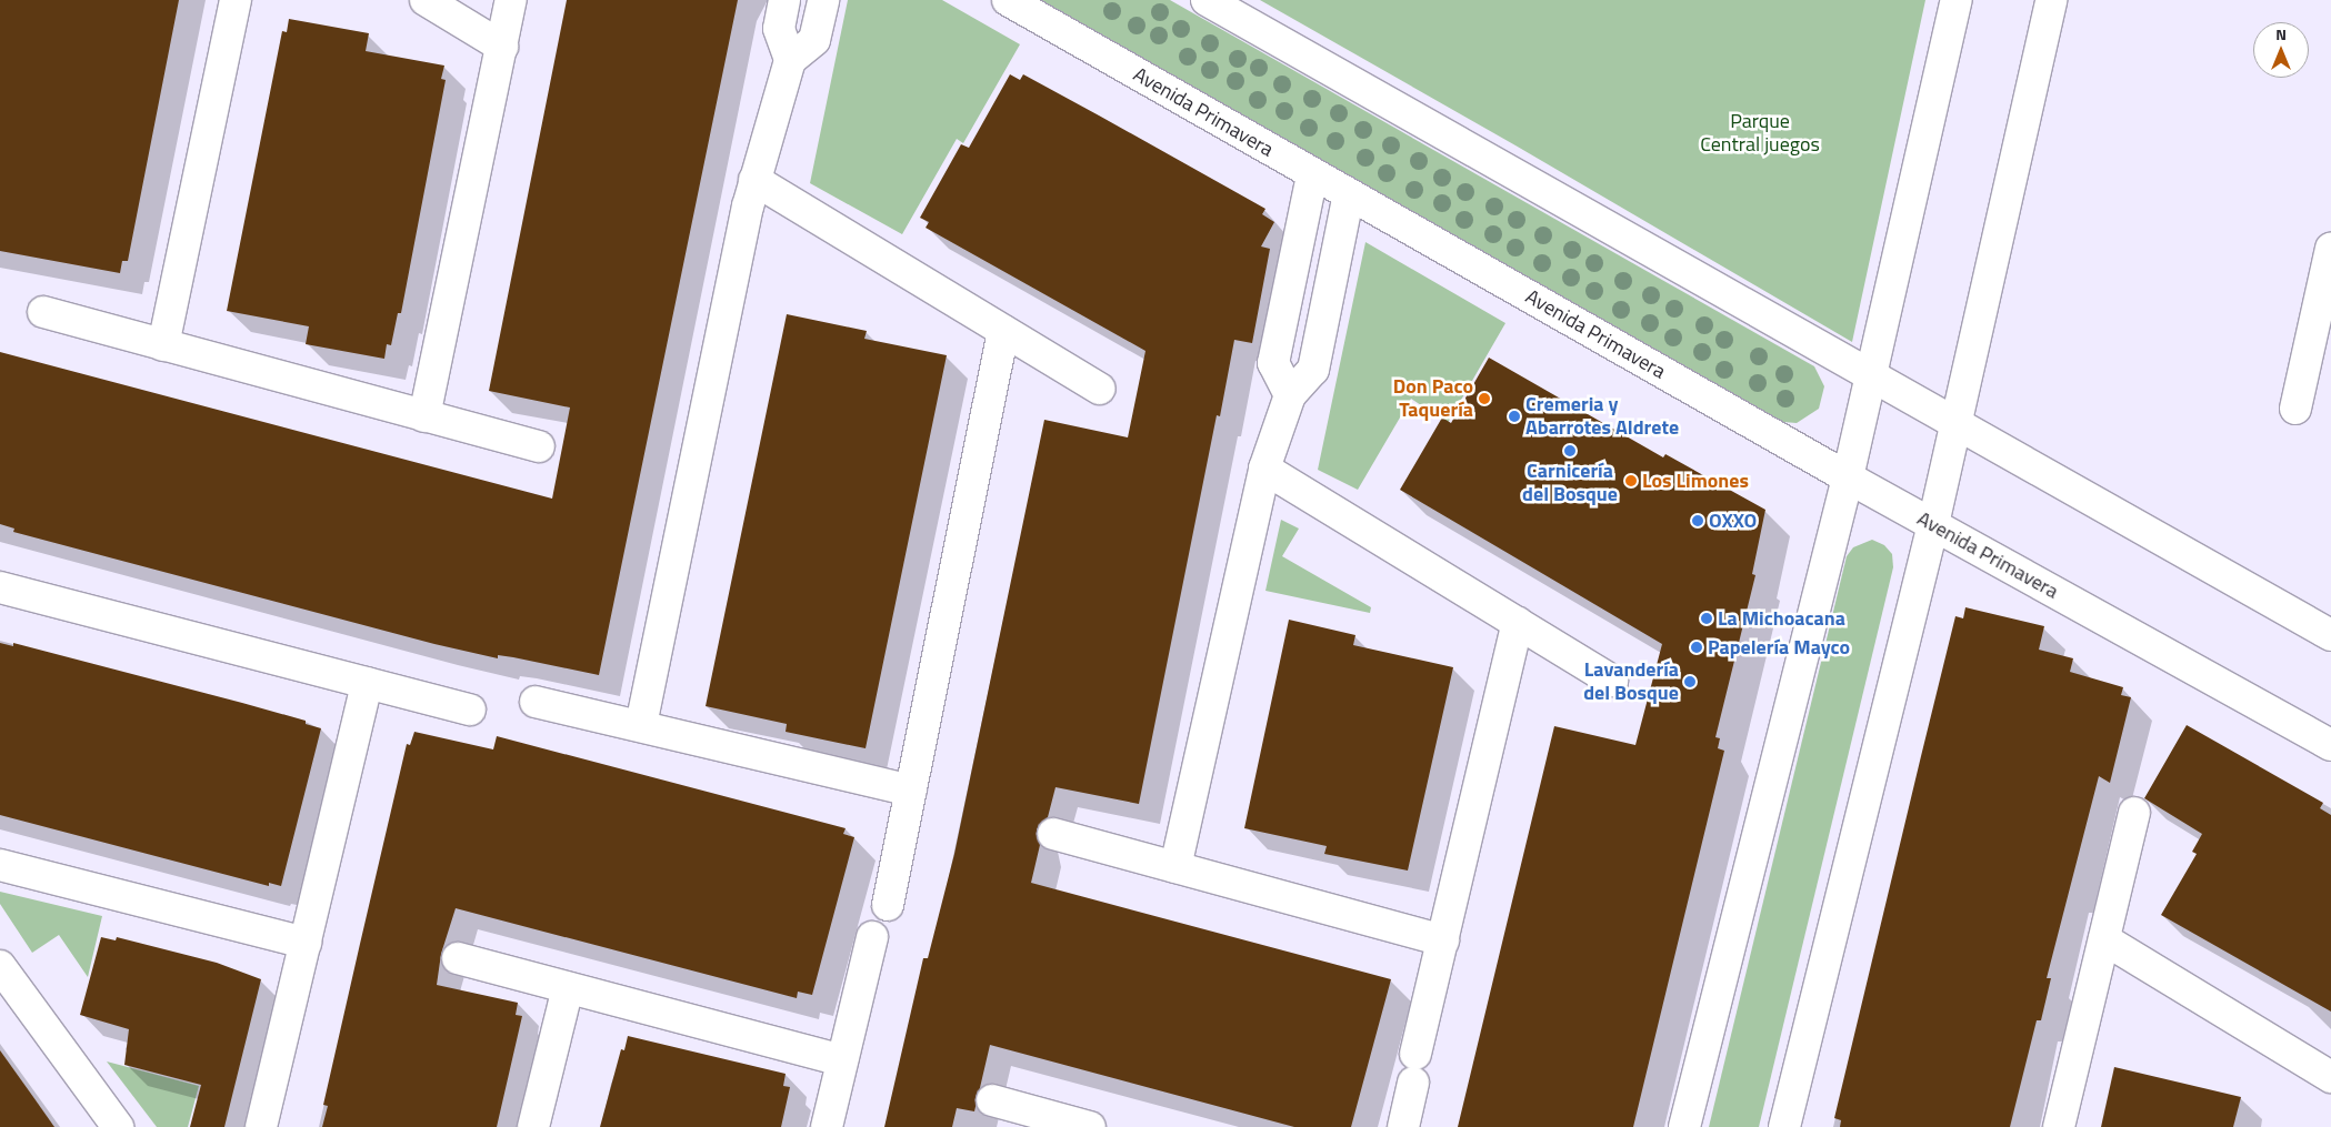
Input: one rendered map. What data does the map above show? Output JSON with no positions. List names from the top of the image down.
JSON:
{
  "streets": {
    "street": ["Avenida Primavera"]
  },
  "parks": ["Parque Central juegos"],
  "places": [
    "Don Paco Taquería",
    "Cremeria y Abarrotes Aldrete",
    "Carnicería del Bosque",
    "Los Limones",
    "OXXO",
    "La Michoacana",
    "Papelería Mayco",
    "Lavandería del Bosque"
  ],
  "north": "top"
}
